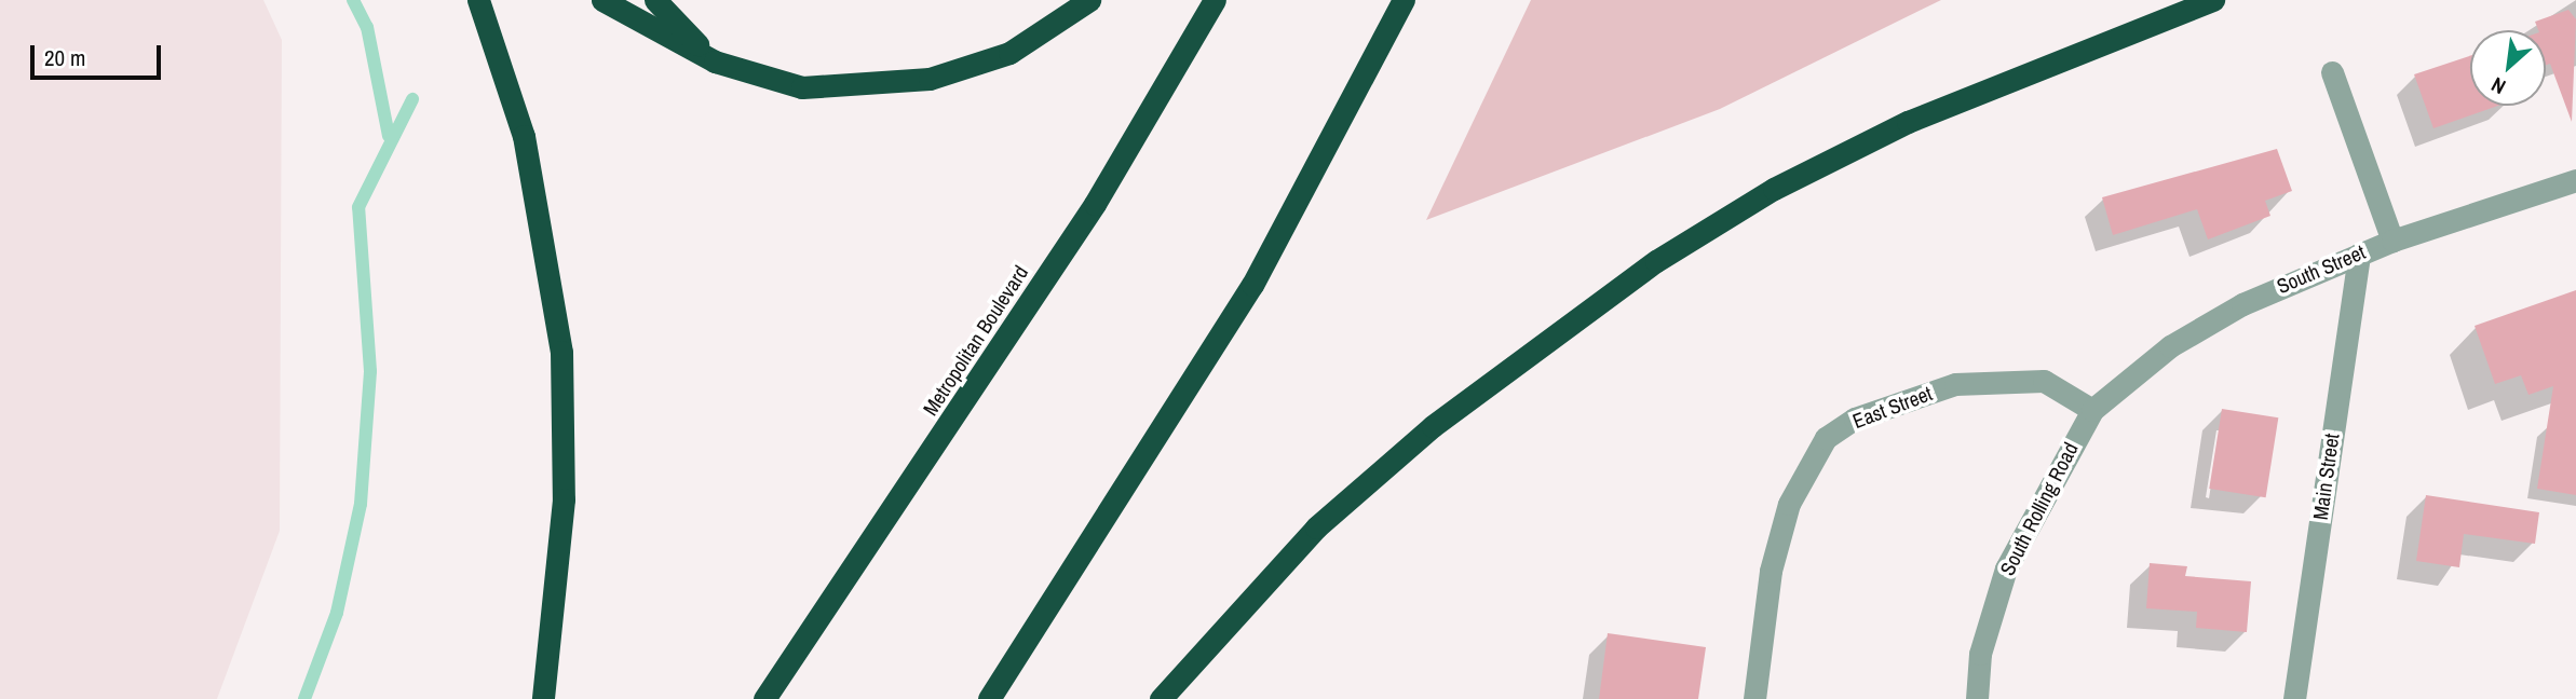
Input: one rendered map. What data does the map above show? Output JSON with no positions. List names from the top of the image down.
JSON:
{
  "streets": {
    "highway": ["Metropolitan Boulevard"],
    "street": [
      "South Street",
      "East Street",
      "Main Street",
      "South Rolling Road"
    ]
  },
  "crossings": [
    ["South Street", "East Street"],
    ["South Street", "Main Street"],
    ["South Street", "South Rolling Road"],
    ["East Street", "South Rolling Road"]
  ],
  "scale_bar": "20 m",
  "north": "bottom left"
}
